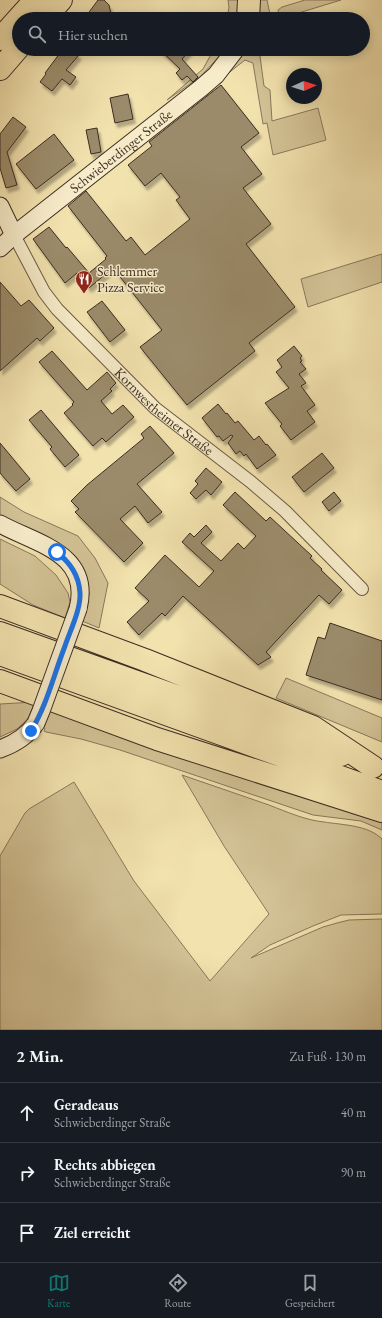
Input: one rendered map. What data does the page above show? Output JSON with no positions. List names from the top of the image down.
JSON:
{
  "streets": {
    "street": ["Schwieberdinger Straße", "Kornwestheimer Straße"]
  },
  "crossings": [
    ["Schwieberdinger Straße", "Kornwestheimer Straße"]
  ],
  "places": {
    "restaurant": ["Schlemmer Pizza Service"]
  },
  "north": "right",
  "page": {
    "search": "Hier suchen",
    "heading": ["2 Min.", "Zu Fuß · 130 m"],
    "list": [
      ["Geradeaus", "Schwieberdinger Straße", "40 m"],
      ["Rechts abbiegen", "Schwieberdinger Straße", "90 m"],
      "Ziel erreicht"
    ],
    "nav": ["Karte", "Route", "Gespeichert"]
  }
}
